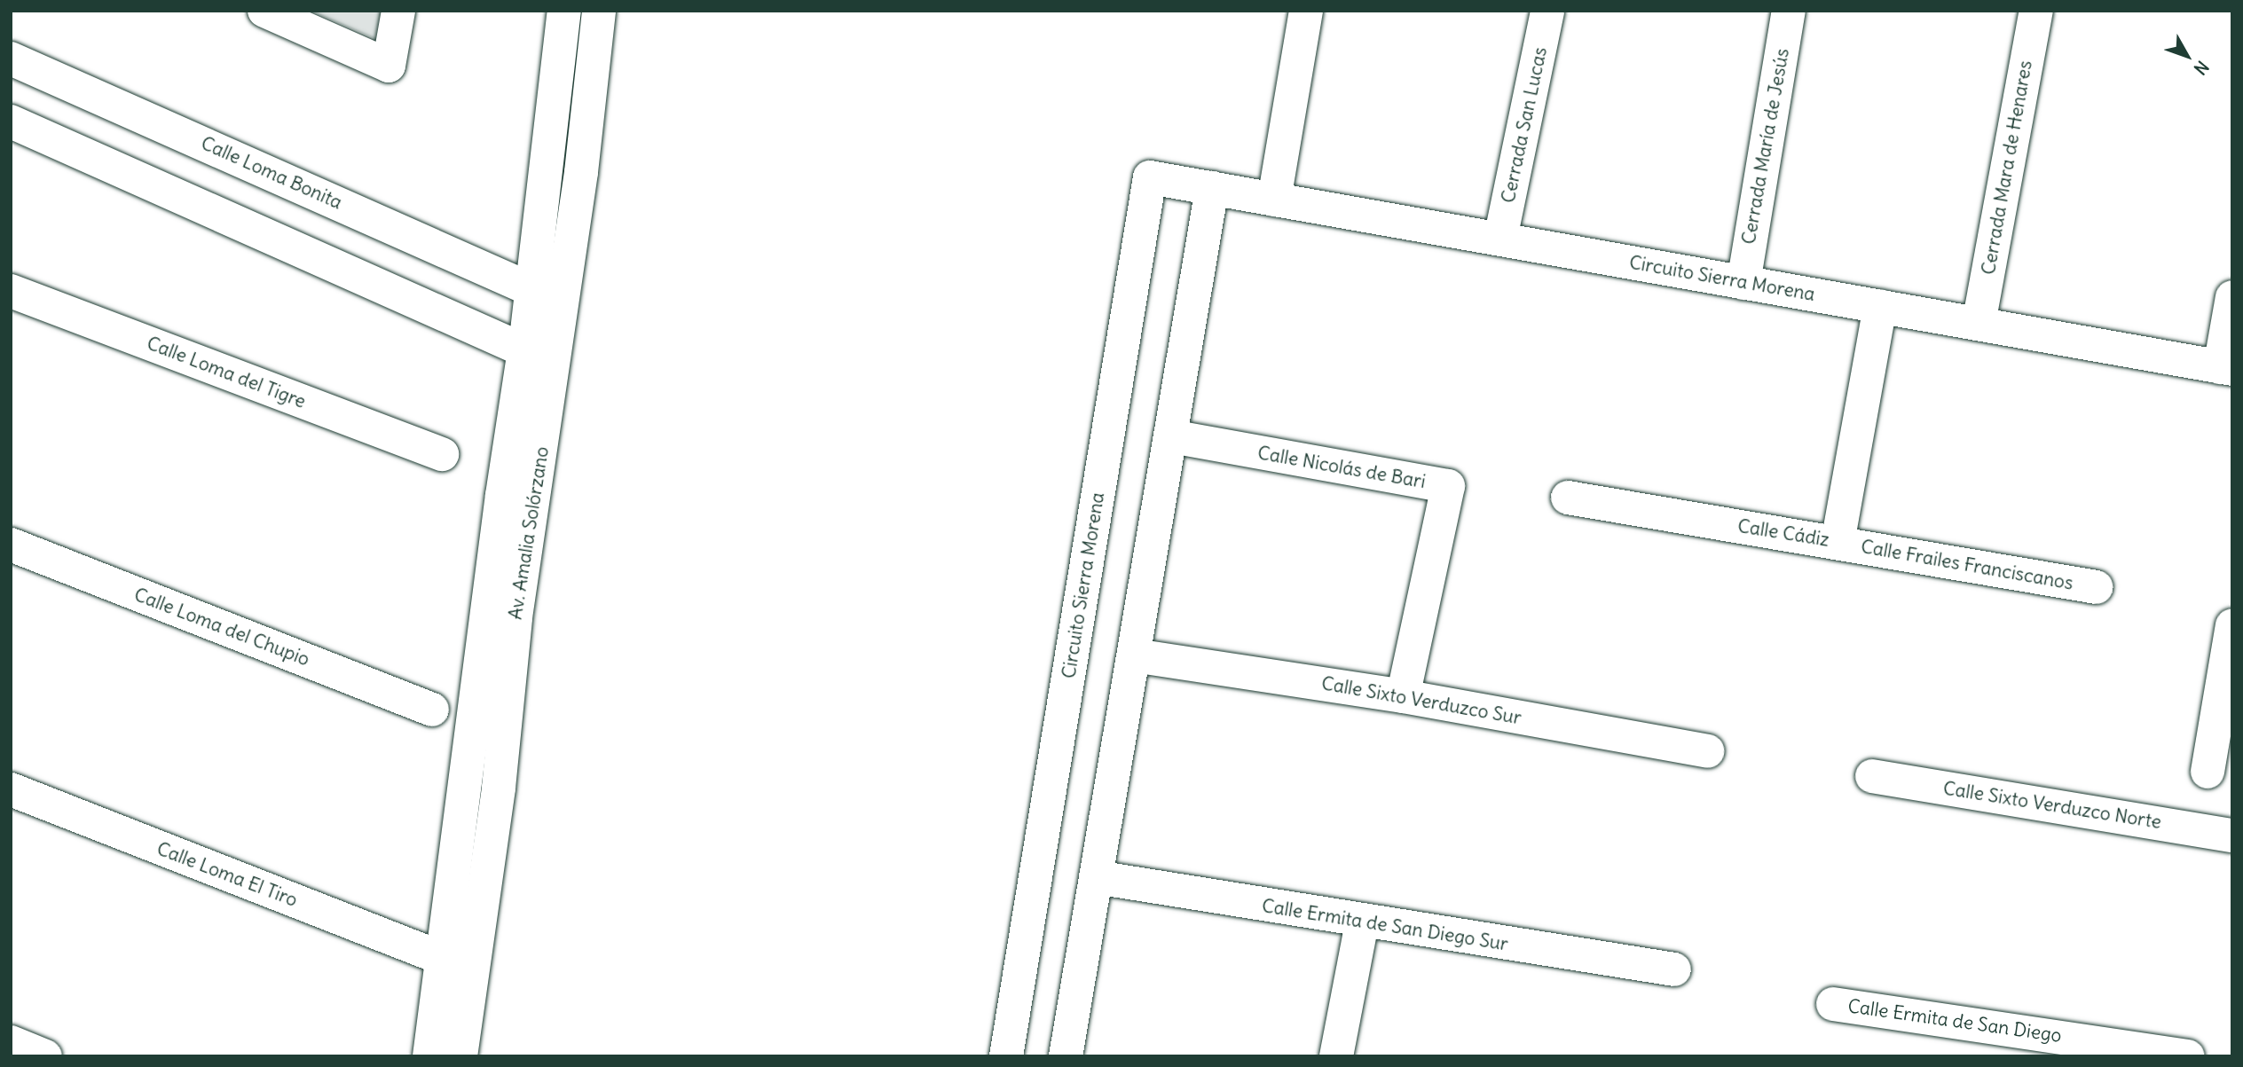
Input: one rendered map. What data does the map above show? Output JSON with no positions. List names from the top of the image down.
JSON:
{
  "streets": {
    "street": [
      "Cerrada San Lucas",
      "Cerrada María de Jesús",
      "Cerrada Mara de Henares",
      "Calle Loma Bonita",
      "Circuito Sierra Morena",
      "Calle Loma del Tigre",
      "Calle Nicolás de Bari",
      "Av. Amalia Solórzano",
      "Calle Cádiz",
      "Calle Frailes Franciscanos",
      "Calle Loma del Chupio",
      "Calle Sixto Verduzco Sur",
      "Calle Sixto Verduzco Norte",
      "Calle Loma El Tiro",
      "Calle Ermita de San Diego Sur",
      "Calle Ermita de San Diego"
    ]
  },
  "crossings": [
    ["Cerrada San Lucas", "Circuito Sierra Morena"],
    ["Cerrada María de Jesús", "Circuito Sierra Morena"],
    ["Cerrada Mara de Henares", "Circuito Sierra Morena"],
    ["Calle Loma Bonita", "Av. Amalia Solórzano"],
    ["Circuito Sierra Morena", "Calle Cádiz"],
    ["Calle Nicolás de Bari", "Calle Sixto Verduzco Sur"],
    ["Av. Amalia Solórzano", "Calle Loma El Tiro"],
    ["Calle Cádiz", "Calle Frailes Franciscanos"]
  ],
  "north": "bottom right"
}
